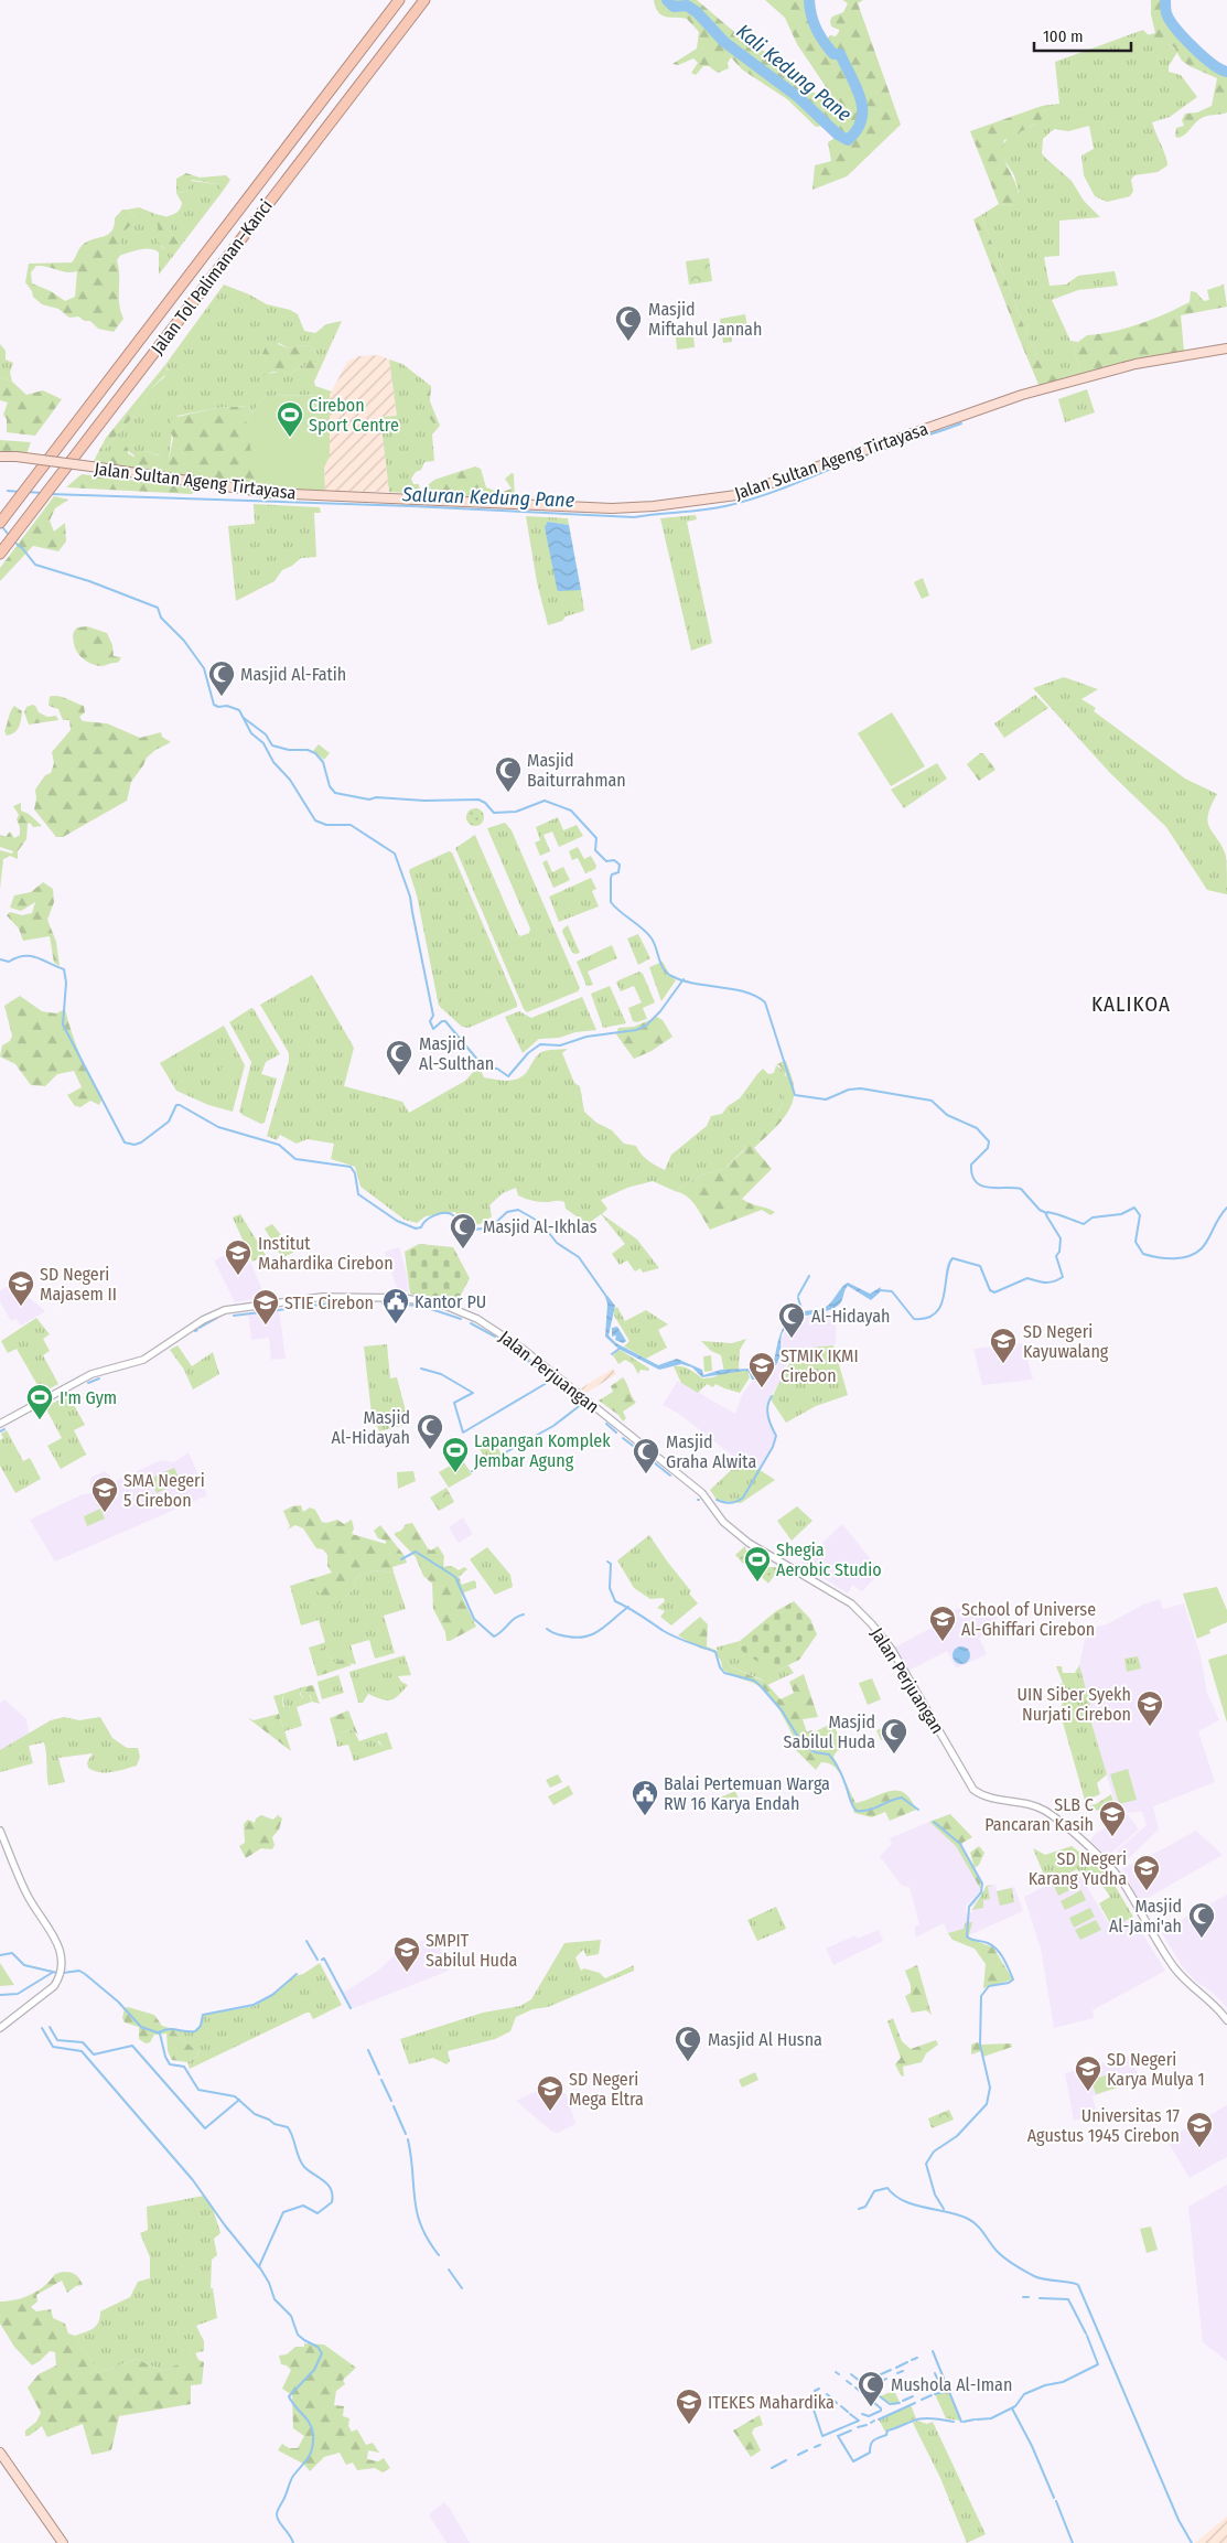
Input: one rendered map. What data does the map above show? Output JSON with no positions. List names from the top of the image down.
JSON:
{
  "streets": {
    "highway": ["Jalan Tol Palimanan–Kanci"],
    "main road": ["Jalan Sultan Ageng Tirtayasa"],
    "street": ["Jalan Perjuangan"]
  },
  "districts": ["KALIKOA"],
  "water": ["Kali Kedung Pane", "Saluran Kedung Pane"],
  "places": {
    "mosque": [
      "Masjid Miftahul Jannah",
      "Masjid Al-Fatih",
      "Masjid Baiturrahman",
      "Masjid Al-Sulthan",
      "Masjid Al-Ikhlas",
      "Al-Hidayah",
      "Masjid Al-Hidayah",
      "Masjid Graha Alwita",
      "Masjid Sabilul Huda",
      "Masjid Al-Jami'ah",
      "Masjid Al Husna",
      "Mushola Al-Iman"
    ],
    "sports": [
      "Cirebon Sport Centre",
      "I'm Gym",
      "Lapangan Komplek Jembar Agung",
      "Shegia Aerobic Studio"
    ],
    "school or university": [
      "Institut Mahardika Cirebon",
      "SD Negeri Majasem II",
      "STIE Cirebon",
      "SD Negeri Kayuwalang",
      "STMIK IKMI Cirebon",
      "SMA Negeri 5 Cirebon",
      "School of Universe Al-Ghiffari Cirebon",
      "UIN Siber Syekh Nurjati Cirebon",
      "SLB C Pancaran Kasih",
      "SD Negeri Karang Yudha",
      "SMPIT Sabilul Huda",
      "SD Negeri Karya Mulya 1",
      "SD Negeri Mega Eltra",
      "Universitas 17 Agustus 1945 Cirebon",
      "ITEKES Mahardika"
    ],
    "public building": ["Kantor PU", "Balai Pertemuan Warga RW 16 Karya Endah"]
  },
  "scale_bar": "100 m"
}
